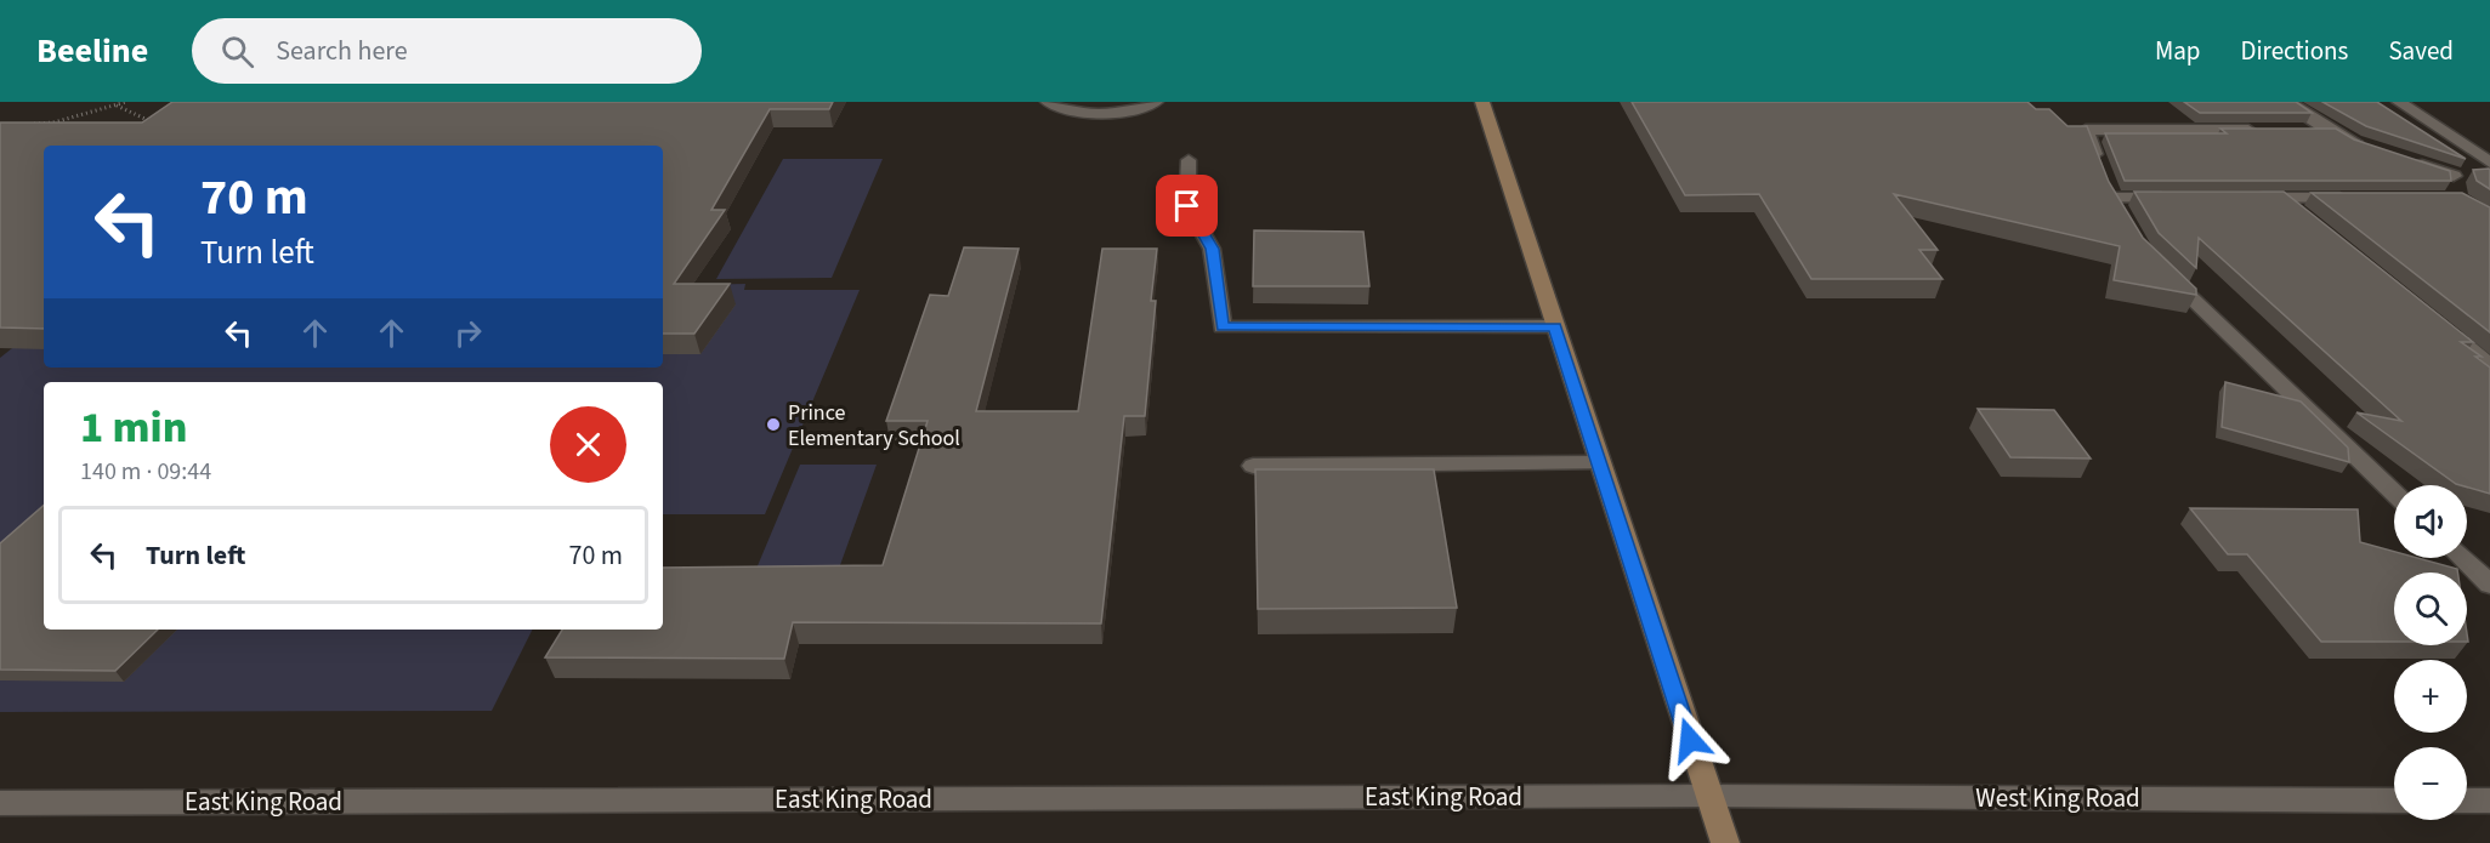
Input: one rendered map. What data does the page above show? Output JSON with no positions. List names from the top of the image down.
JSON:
{
  "streets": {
    "street": ["East King Road", "West King Road"]
  },
  "crossings": [
    ["East King Road", "West King Road"]
  ],
  "places": ["Prince Elementary School"],
  "page": {
    "header": "Beeline",
    "search": "Search here",
    "nav": ["Map", "Directions", "Saved"],
    "turn": ["70 m", "Turn left"],
    "heading": ["1 min", "140 m · 09:44"],
    "map_buttons": ["+", "−"],
    "list": [
      {
        "name": "Turn left",
        "value": "70 m"
      }
    ]
  }
}
